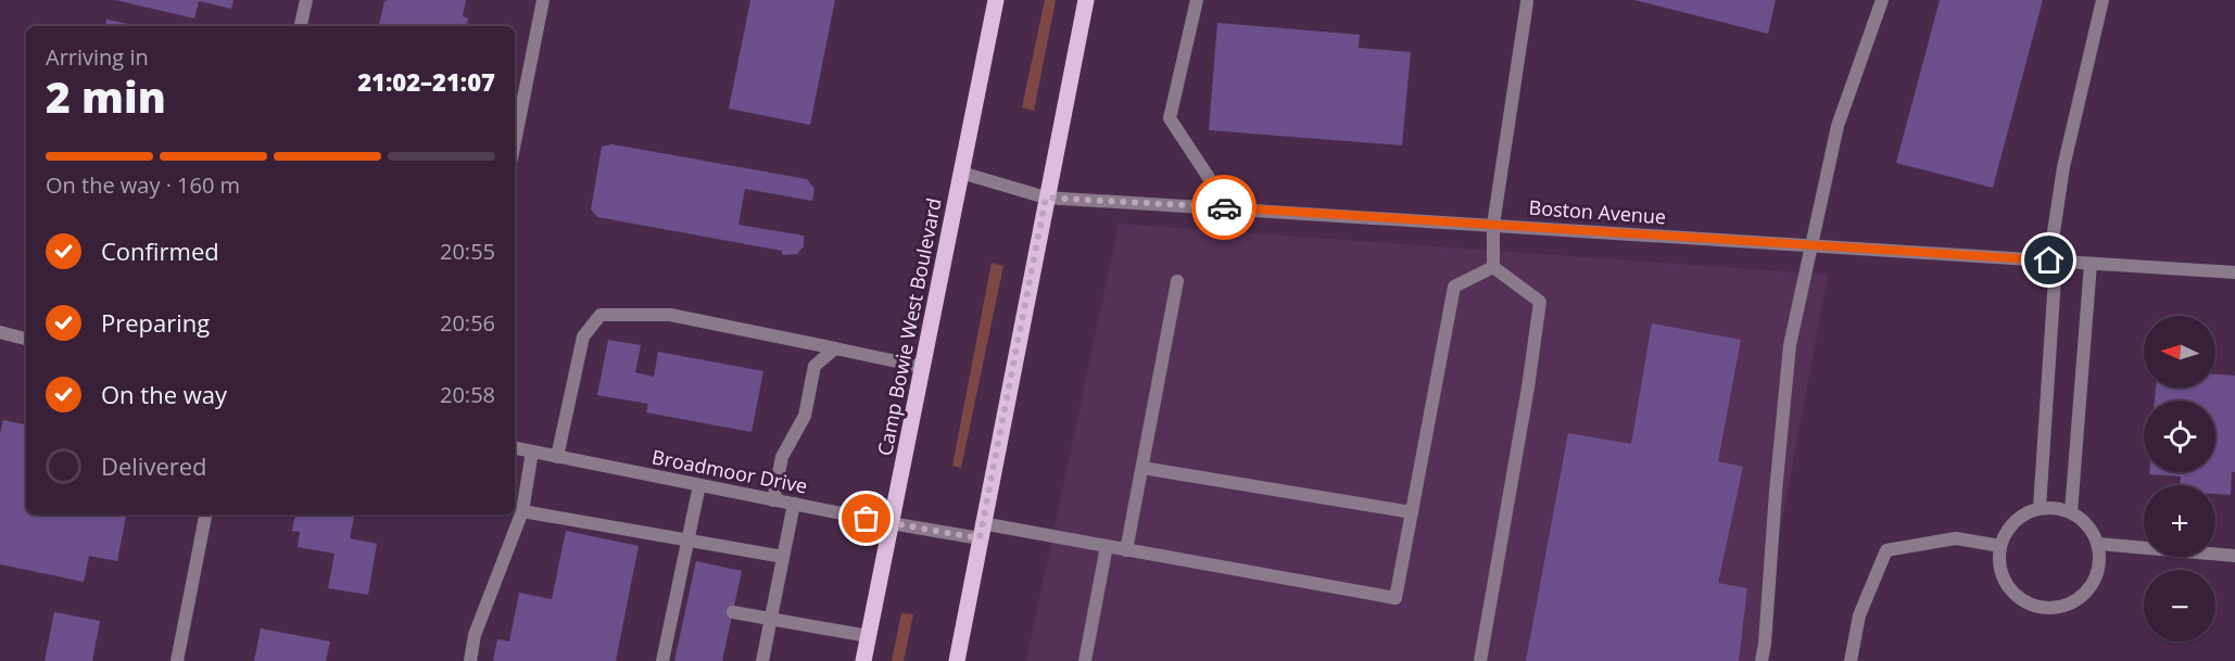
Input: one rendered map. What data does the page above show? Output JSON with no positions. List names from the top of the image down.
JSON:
{
  "streets": {
    "main road": ["Camp Bowie West Boulevard"],
    "street": ["Boston Avenue", "Broadmoor Drive"]
  },
  "crossings": [
    ["Boston Avenue", "Camp Bowie West Boulevard"],
    ["Camp Bowie West Boulevard", "Broadmoor Drive"]
  ],
  "north": "left",
  "page": {
    "heading": ["2 min", "Arriving in", "21:02–21:07"],
    "bar": "On the way · 160 m",
    "list": [
      ["Confirmed", "20:55"],
      ["Preparing", "20:56"],
      ["On the way", "20:58"],
      "Delivered"
    ],
    "map_buttons": ["+", "−"]
  }
}
